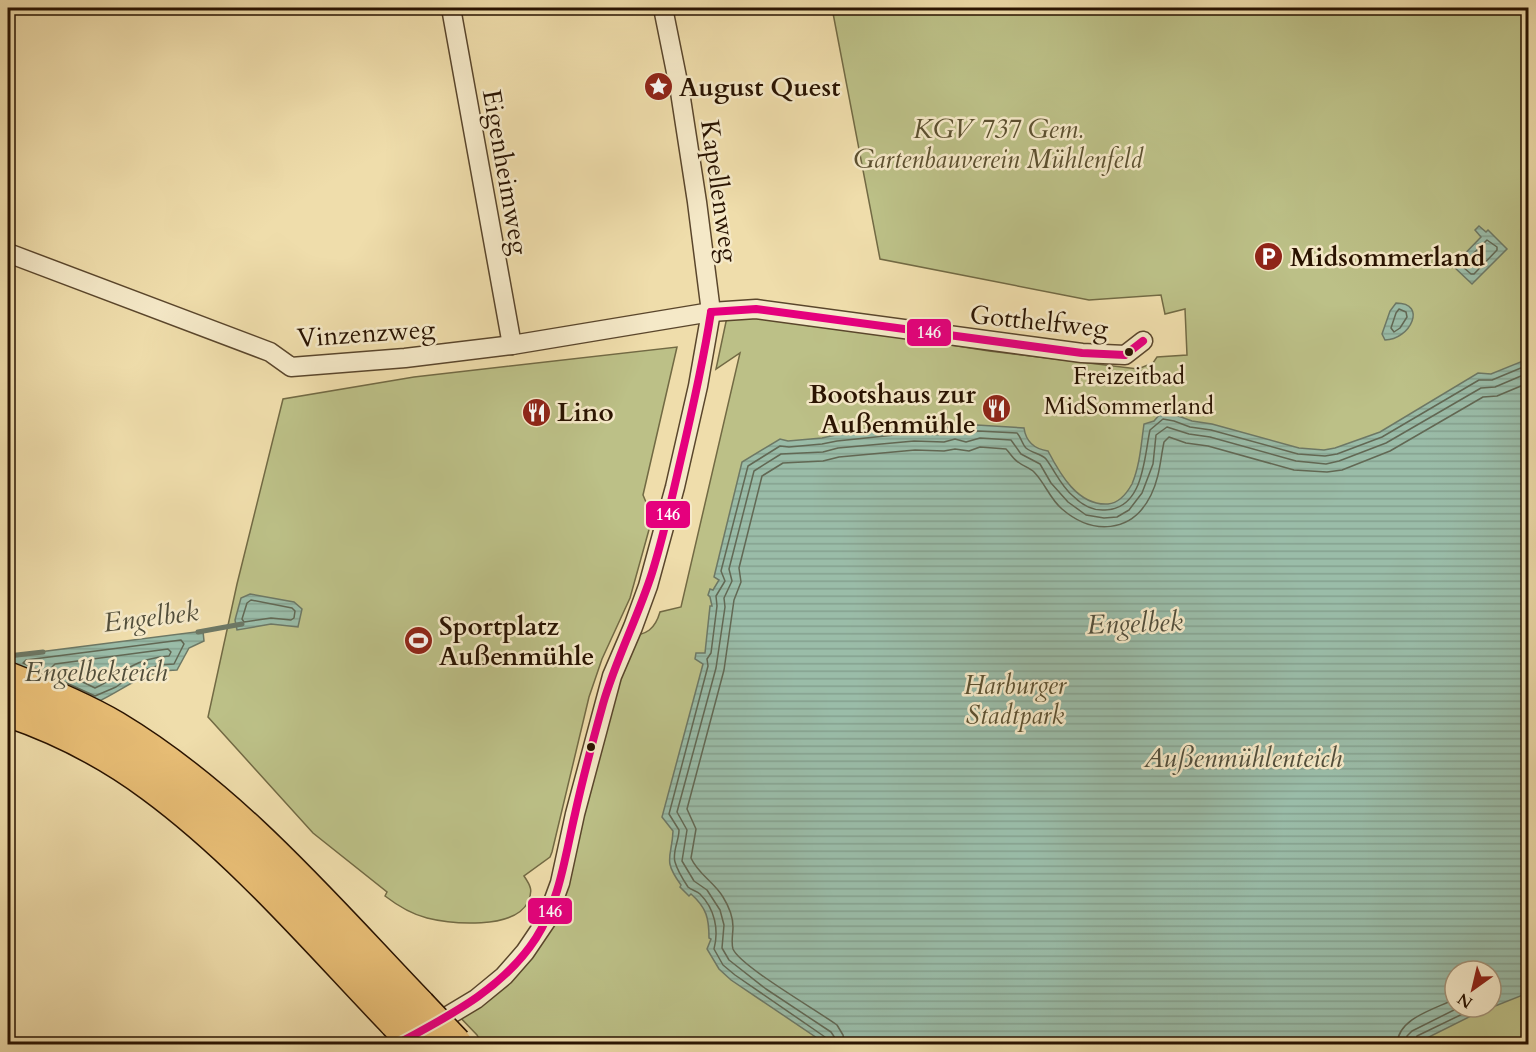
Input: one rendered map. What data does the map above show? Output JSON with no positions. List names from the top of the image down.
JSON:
{
  "streets": {
    "street": [
      "Eigenheimweg",
      "Kapellenweg",
      "Gotthelfweg",
      "Vinzenzweg"
    ]
  },
  "crossings": [
    ["Eigenheimweg", "Vinzenzweg"],
    ["Kapellenweg", "Gotthelfweg"],
    ["Kapellenweg", "Vinzenzweg"],
    ["Gotthelfweg", "Vinzenzweg"]
  ],
  "water": ["Engelbek", "Engelbekteich", "Außenmühlenteich"],
  "parks": ["KGV 737 Gem. Gartenbauverein Mühlenfeld", "Harburger Stadtpark"],
  "places": {
    "place": ["August Quest"],
    "parking": ["Midsommerland"],
    "other": ["Freizeitbad MidSommerland"],
    "restaurant": ["Bootshaus zur Außenmühle", "Lino"],
    "sports": ["Sportplatz Außenmühle"]
  },
  "lines": ["transit line 146"],
  "north": "bottom left"
}
